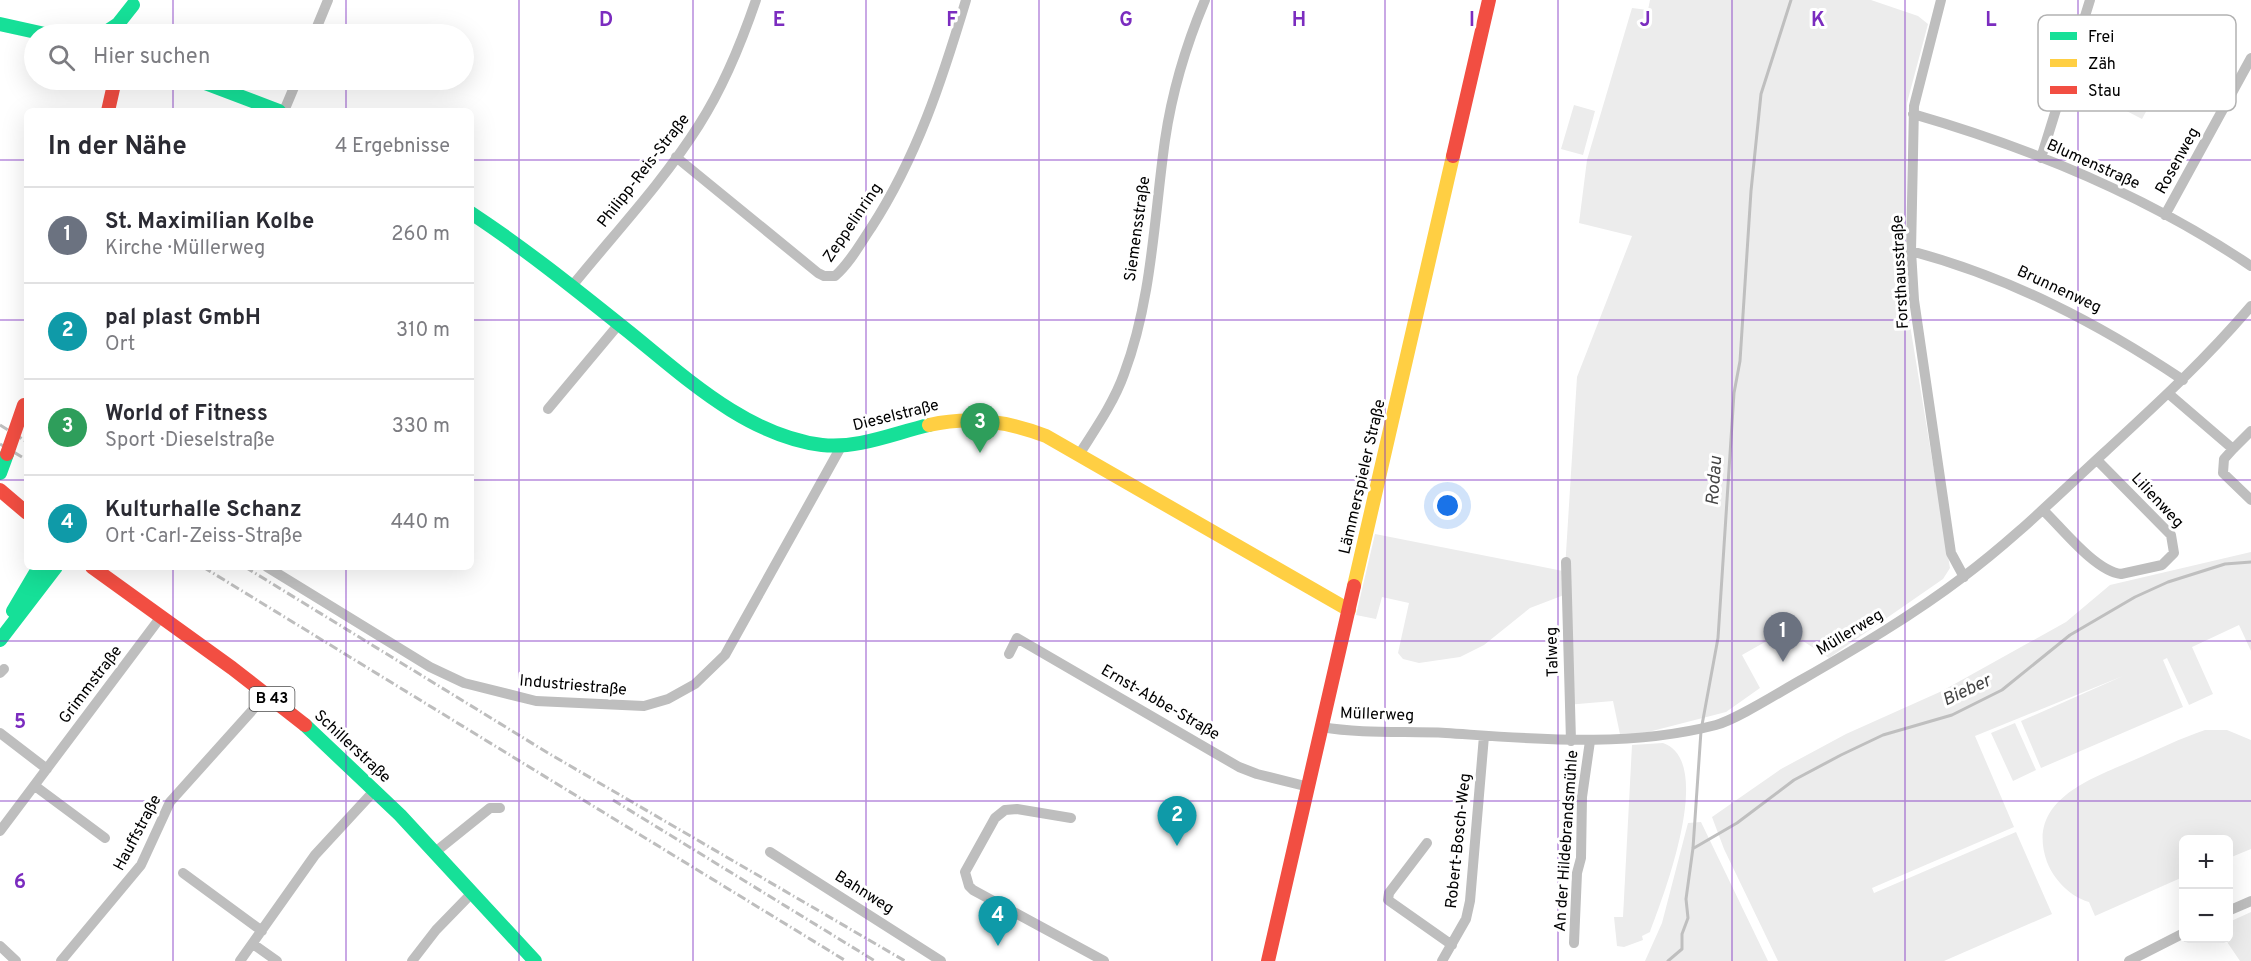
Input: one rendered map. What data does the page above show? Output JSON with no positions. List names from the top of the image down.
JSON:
{
  "streets": {
    "main road": [
      "Dieselstraße",
      "Lämmerspieler Straße",
      "B 43",
      "Schillerstraße"
    ],
    "street": [
      "Rosenweg",
      "Blumenstraße",
      "Philipp-Reis-Straße",
      "Zeppelinring",
      "Siemensstraße",
      "Forsthausstraße",
      "Brunnenweg",
      "Lilienweg",
      "Müllerweg",
      "Talweg",
      "Grimmstraße",
      "Industriestraße",
      "Ernst-Abbe-Straße",
      "Hauffstraße",
      "Robert-Bosch-Weg",
      "An der Hildebrandsmühle",
      "Bahnweg"
    ]
  },
  "crossings": [
    ["Rosenweg", "Blumenstraße"],
    ["Blumenstraße", "Forsthausstraße"],
    ["Philipp-Reis-Straße", "Zeppelinring"],
    ["Philipp-Reis-Straße", "Dieselstraße"],
    ["Siemensstraße", "Dieselstraße"],
    ["Forsthausstraße", "Brunnenweg"],
    ["Forsthausstraße", "Müllerweg"],
    ["Brunnenweg", "Müllerweg"],
    ["Dieselstraße", "Lämmerspieler Straße"],
    ["Dieselstraße", "Industriestraße"],
    ["Lämmerspieler Straße", "Müllerweg"],
    ["Lämmerspieler Straße", "Ernst-Abbe-Straße"],
    ["Lilienweg", "Müllerweg"],
    ["Müllerweg", "Talweg"],
    ["Müllerweg", "Robert-Bosch-Weg"],
    ["Müllerweg", "An der Hildebrandsmühle"],
    ["Grimmstraße", "Schillerstraße"],
    ["Schillerstraße", "Hauffstraße"]
  ],
  "water": ["Rodau", "Bieber"],
  "legend": ["Frei", "Zäh", "Stau"],
  "page": {
    "search": "Hier suchen",
    "heading": ["In der Nähe", "4 Ergebnisse"],
    "list": [
      {
        "mark": "1",
        "name": "St. Maximilian Kolbe",
        "note": "Kirche · Müllerweg",
        "value": "260 m"
      },
      {
        "mark": "2",
        "name": "pal plast GmbH",
        "note": "Ort",
        "value": "310 m"
      },
      {
        "mark": "3",
        "name": "World of Fitness",
        "note": "Sport · Dieselstraße",
        "value": "330 m"
      },
      {
        "mark": "4",
        "name": "Kulturhalle Schanz",
        "note": "Ort · Carl-Zeiss-Straße",
        "value": "440 m"
      }
    ],
    "pins": [
      "3",
      "1",
      "2",
      "4"
    ],
    "map_buttons": ["+", "−"]
  },
  "grid": {
    "columns": [
      "D",
      "E",
      "F",
      "G",
      "H",
      "I",
      "J",
      "K",
      "L"
    ],
    "rows": ["5", "6"]
  }
}
